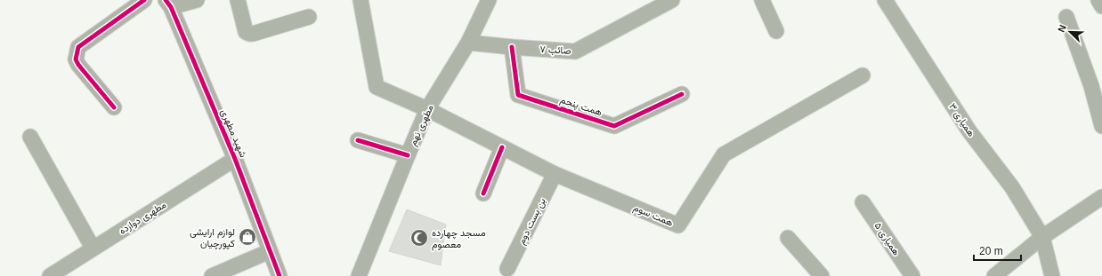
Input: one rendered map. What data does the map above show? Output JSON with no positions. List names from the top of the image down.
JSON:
{
  "streets": {
    "street": [
      "صائب ۷",
      "همت پنجم",
      "همیاری ۳",
      "مطهری نهم",
      "شهید مطهری",
      "همت سوم",
      "مطهری دوازده",
      "بن بست دوم",
      "همیاری ۵"
    ]
  },
  "crossings": [
    ["صائب ۷", "همت پنجم"],
    ["صائب ۷", "مطهری نهم"],
    ["مطهری نهم", "همت سوم"],
    ["شهید مطهری", "مطهری دوازده"],
    ["همت سوم", "بن بست دوم"]
  ],
  "places": {
    "shop": ["لوازم ارایشی کپورچیان"],
    "mosque": ["مسجد چهارده معصوم"]
  },
  "scale_bar": "20 m",
  "north": "top left"
}
